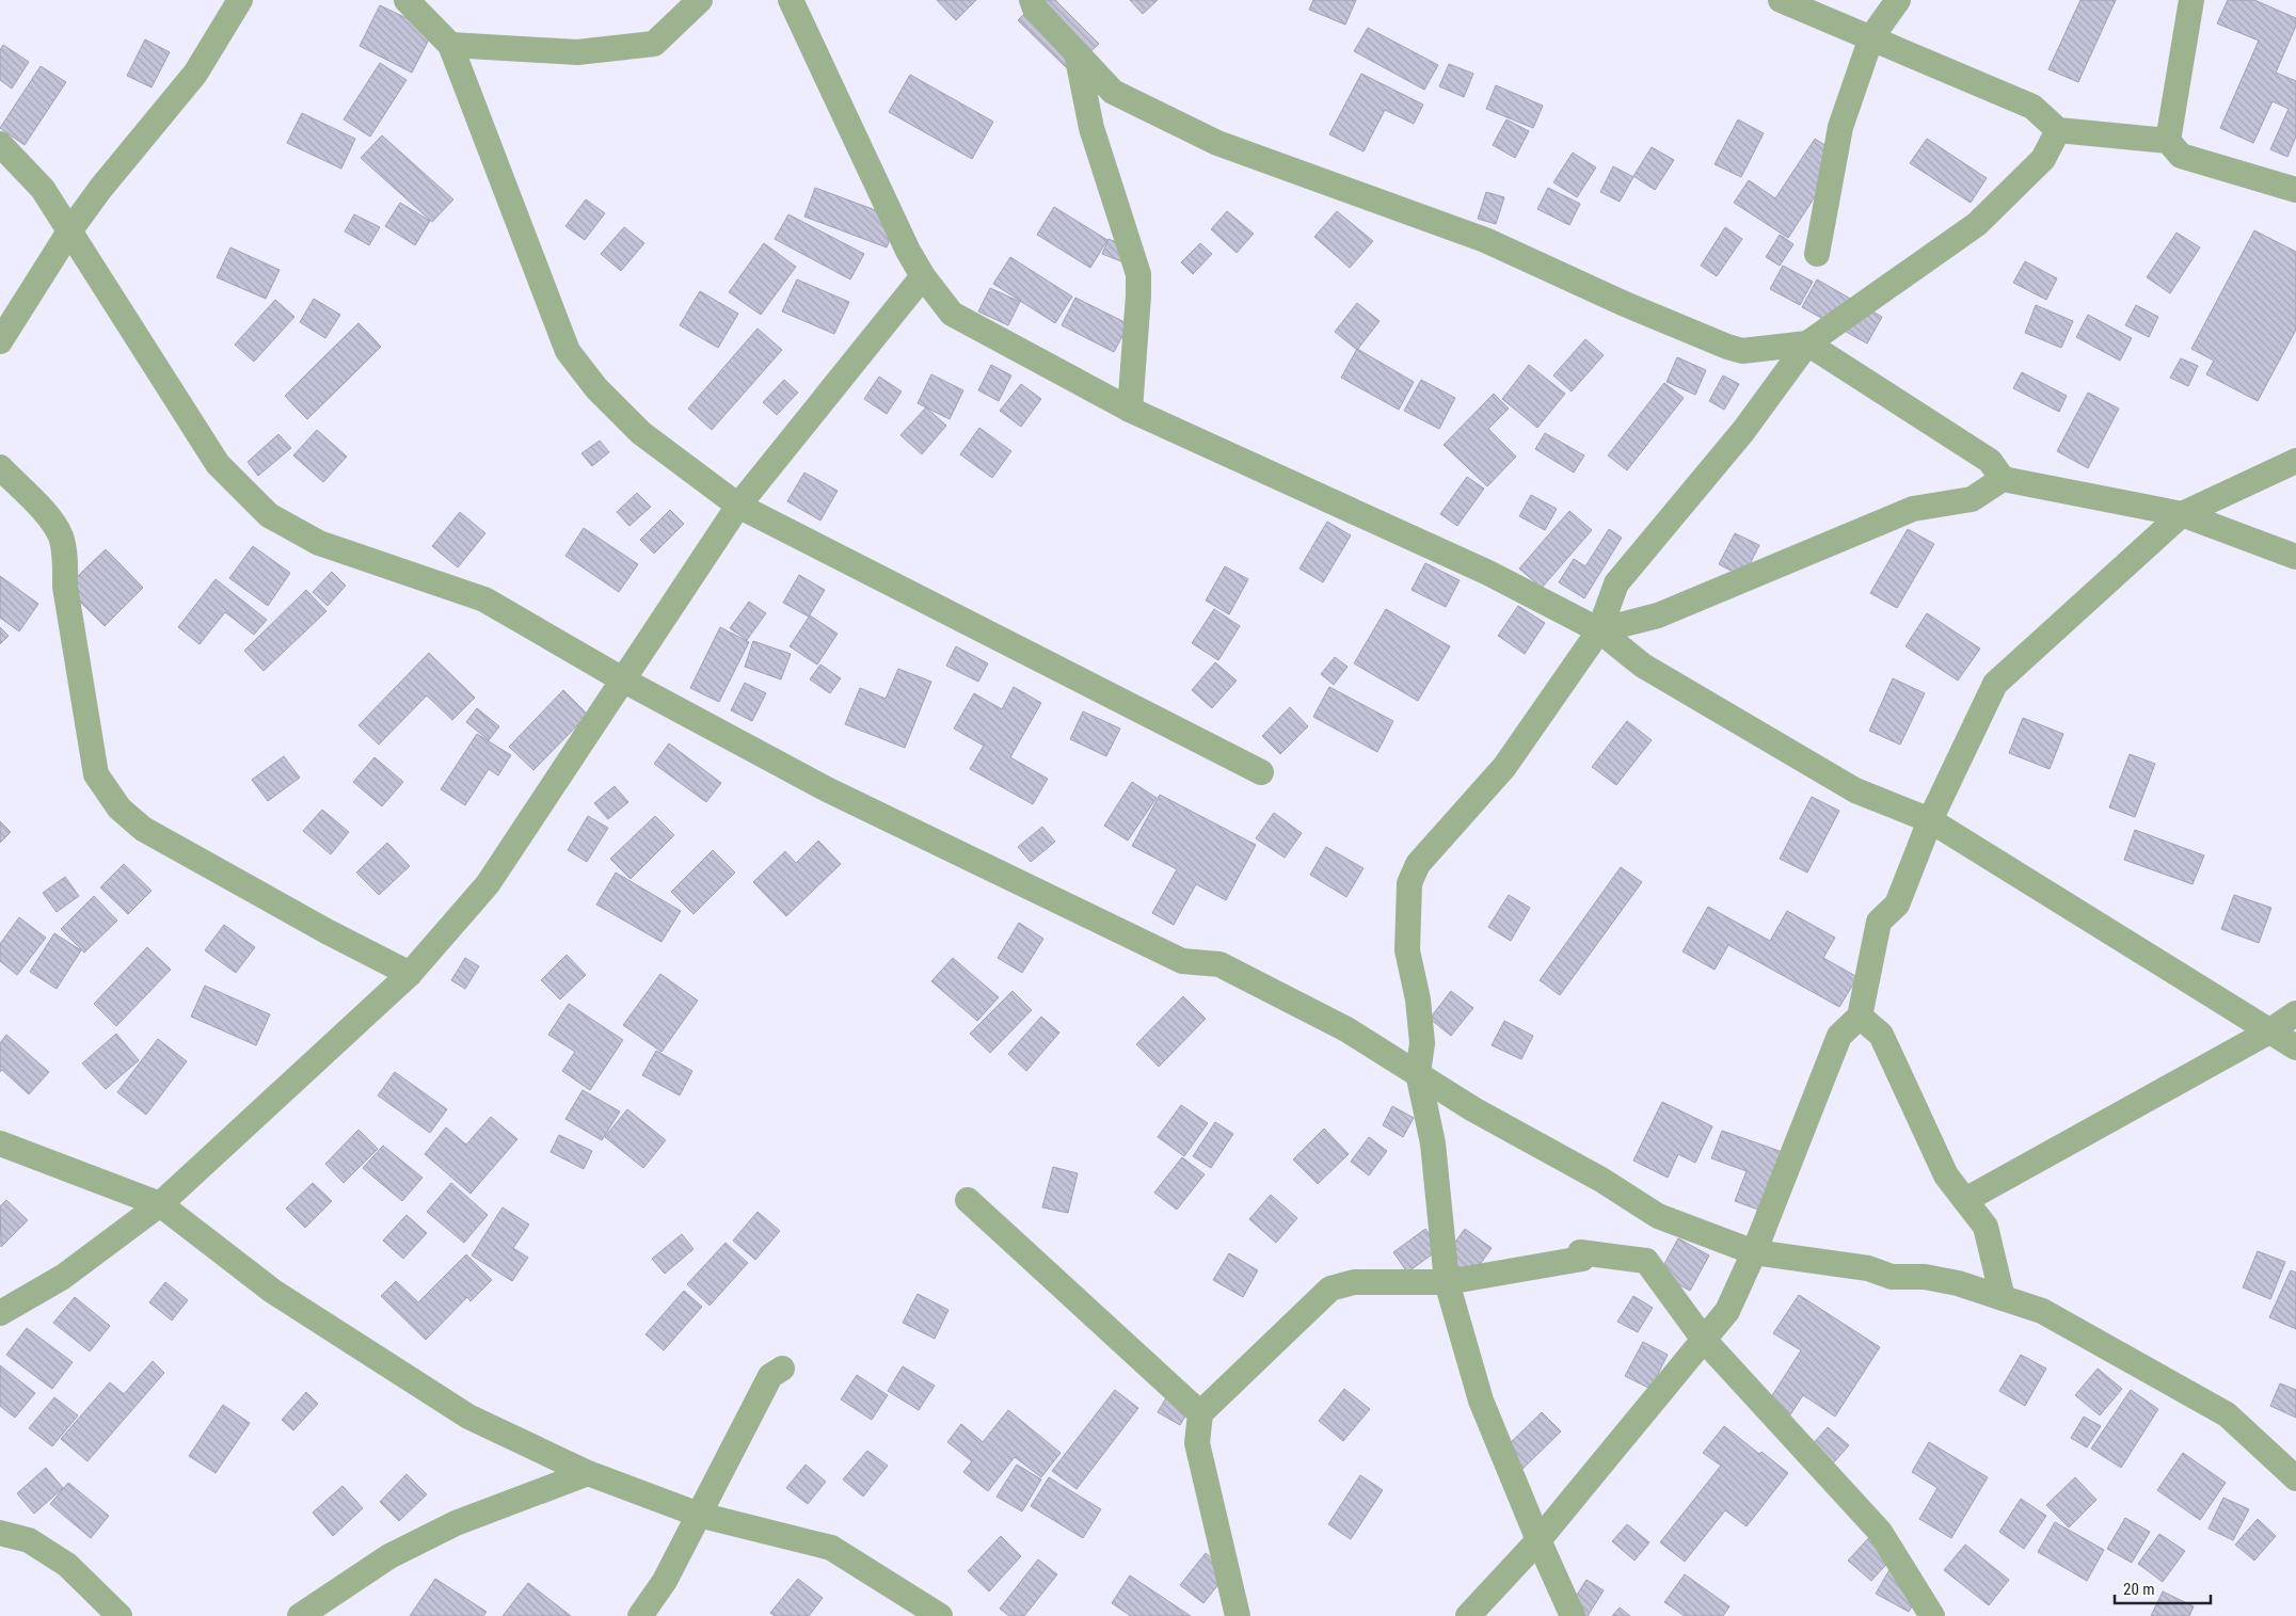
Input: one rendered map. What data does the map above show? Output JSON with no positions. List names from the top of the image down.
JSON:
{
  "scale_bar": "20 m"
}
